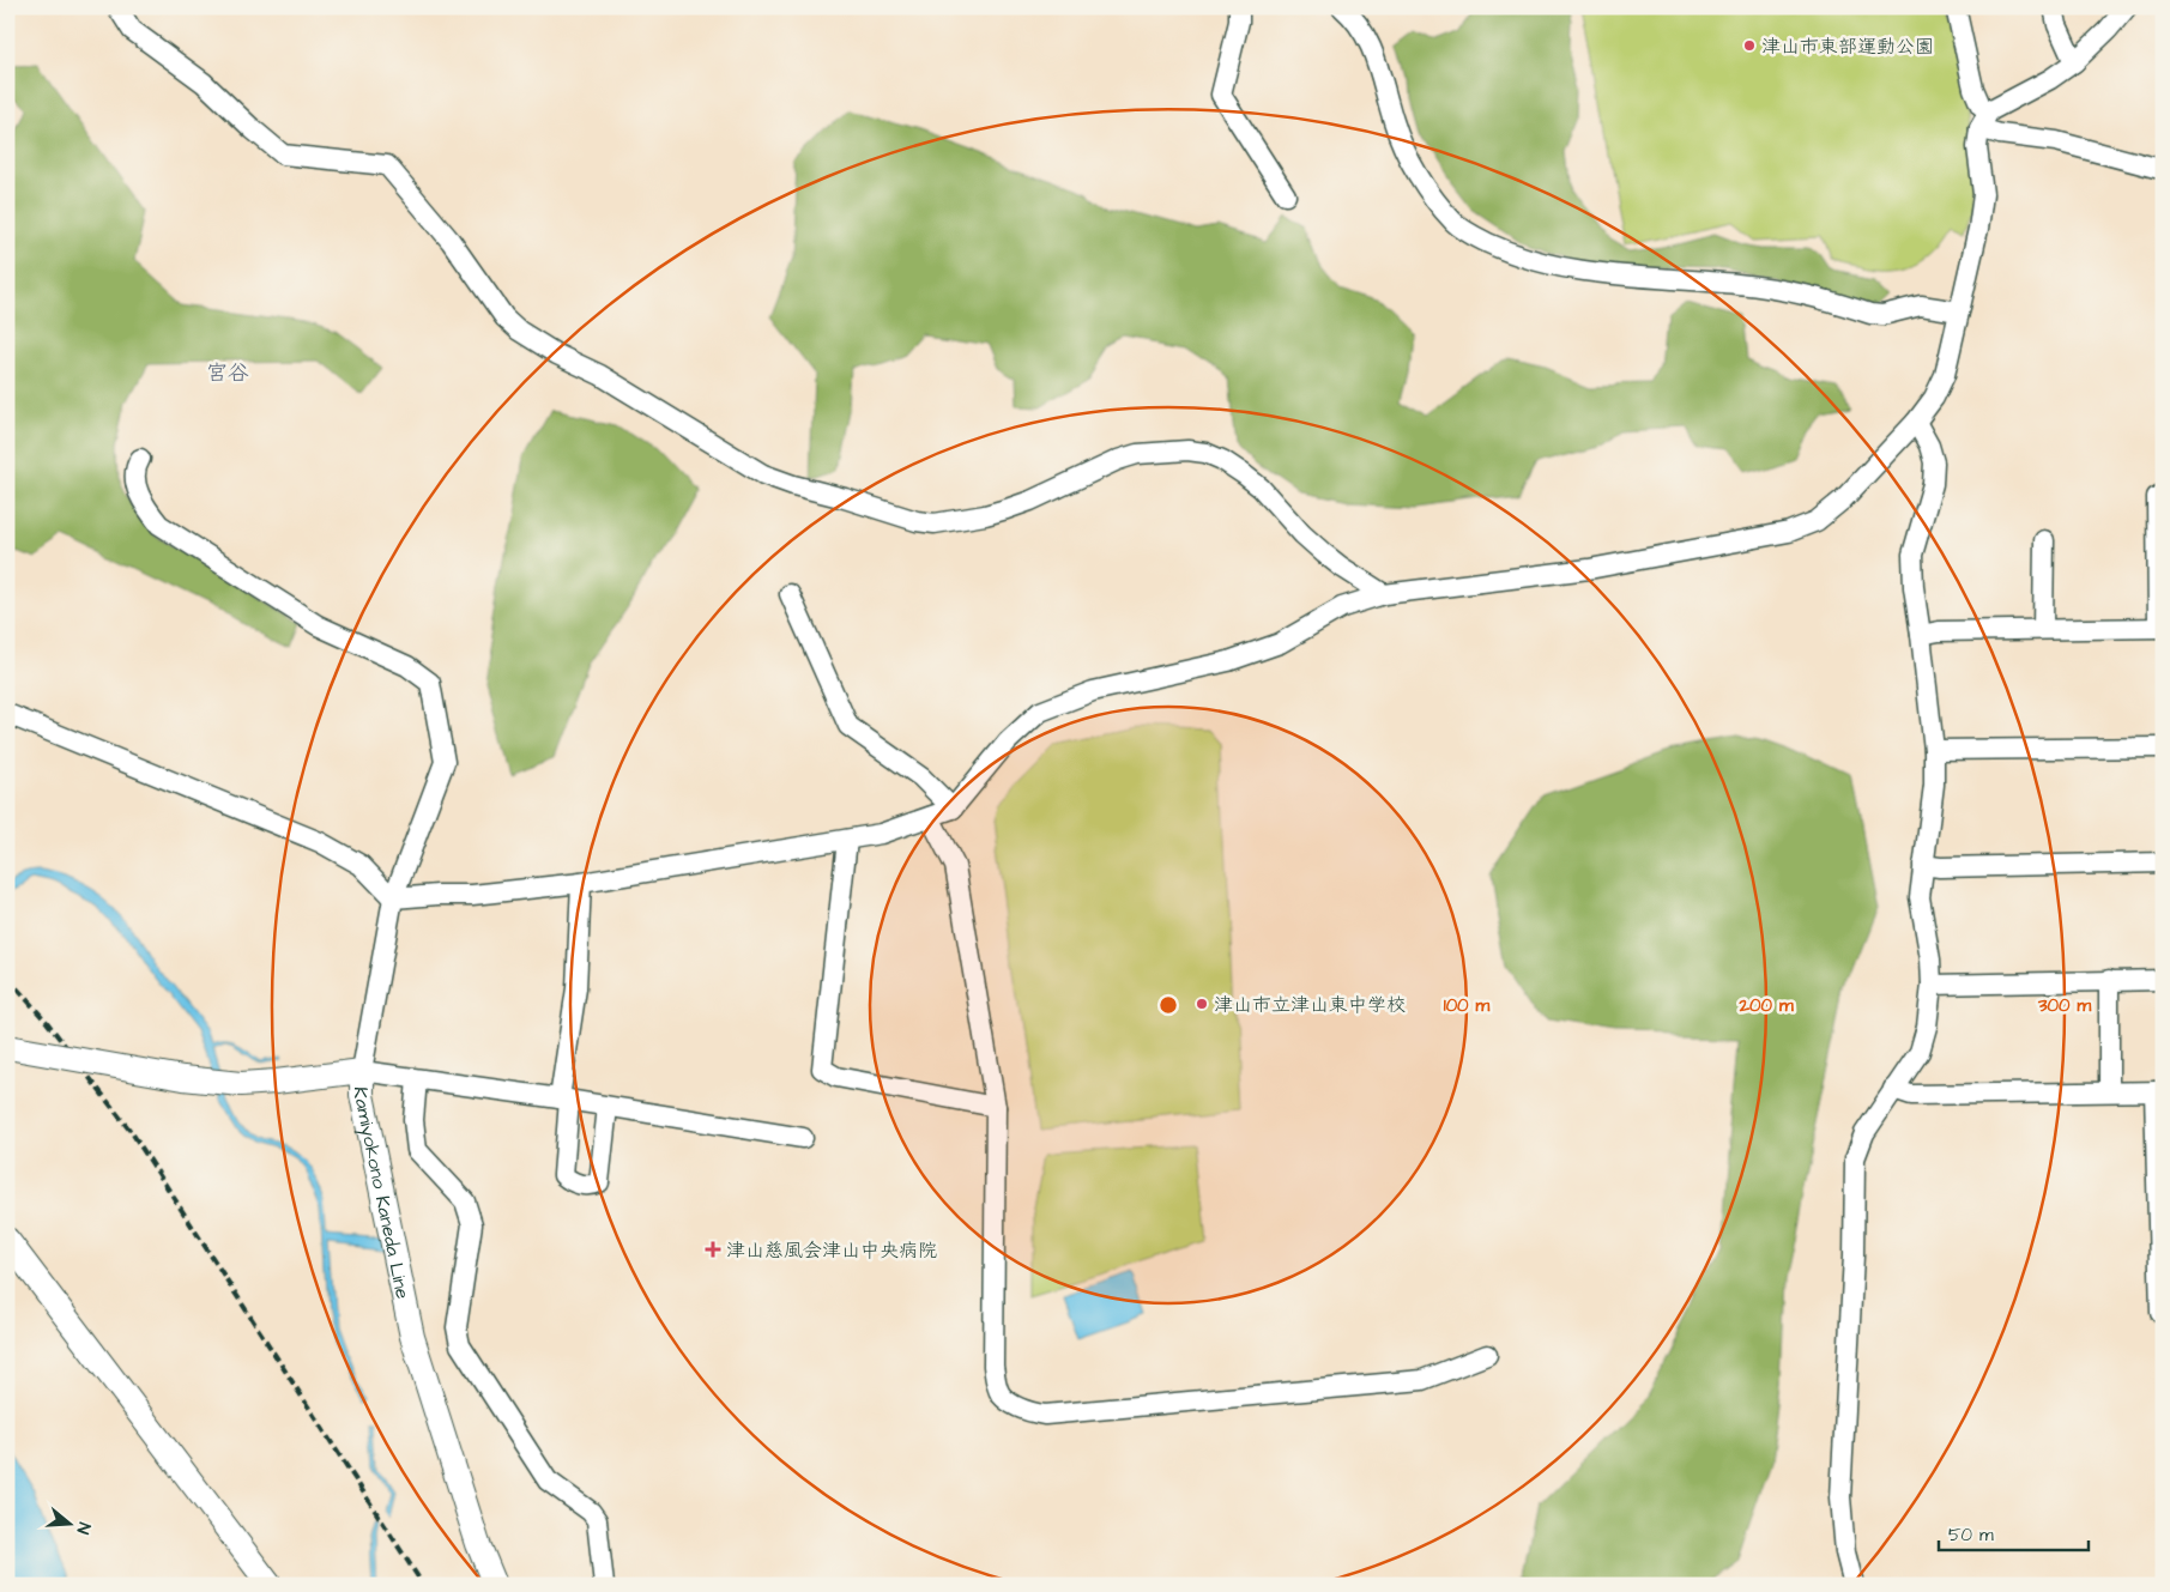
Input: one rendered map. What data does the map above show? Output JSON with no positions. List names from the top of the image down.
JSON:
{
  "streets": {
    "main road": ["Kamiyokono Kaneda Line"]
  },
  "districts": ["宮谷"],
  "places": {
    "other": ["津山市東部運動公園", "津山市立津山東中学校"],
    "health": ["津山慈風会津山中央病院"]
  },
  "scale_bar": "50 m",
  "north": "right",
  "rings": ["100 m", "200 m", "300 m"]
}
